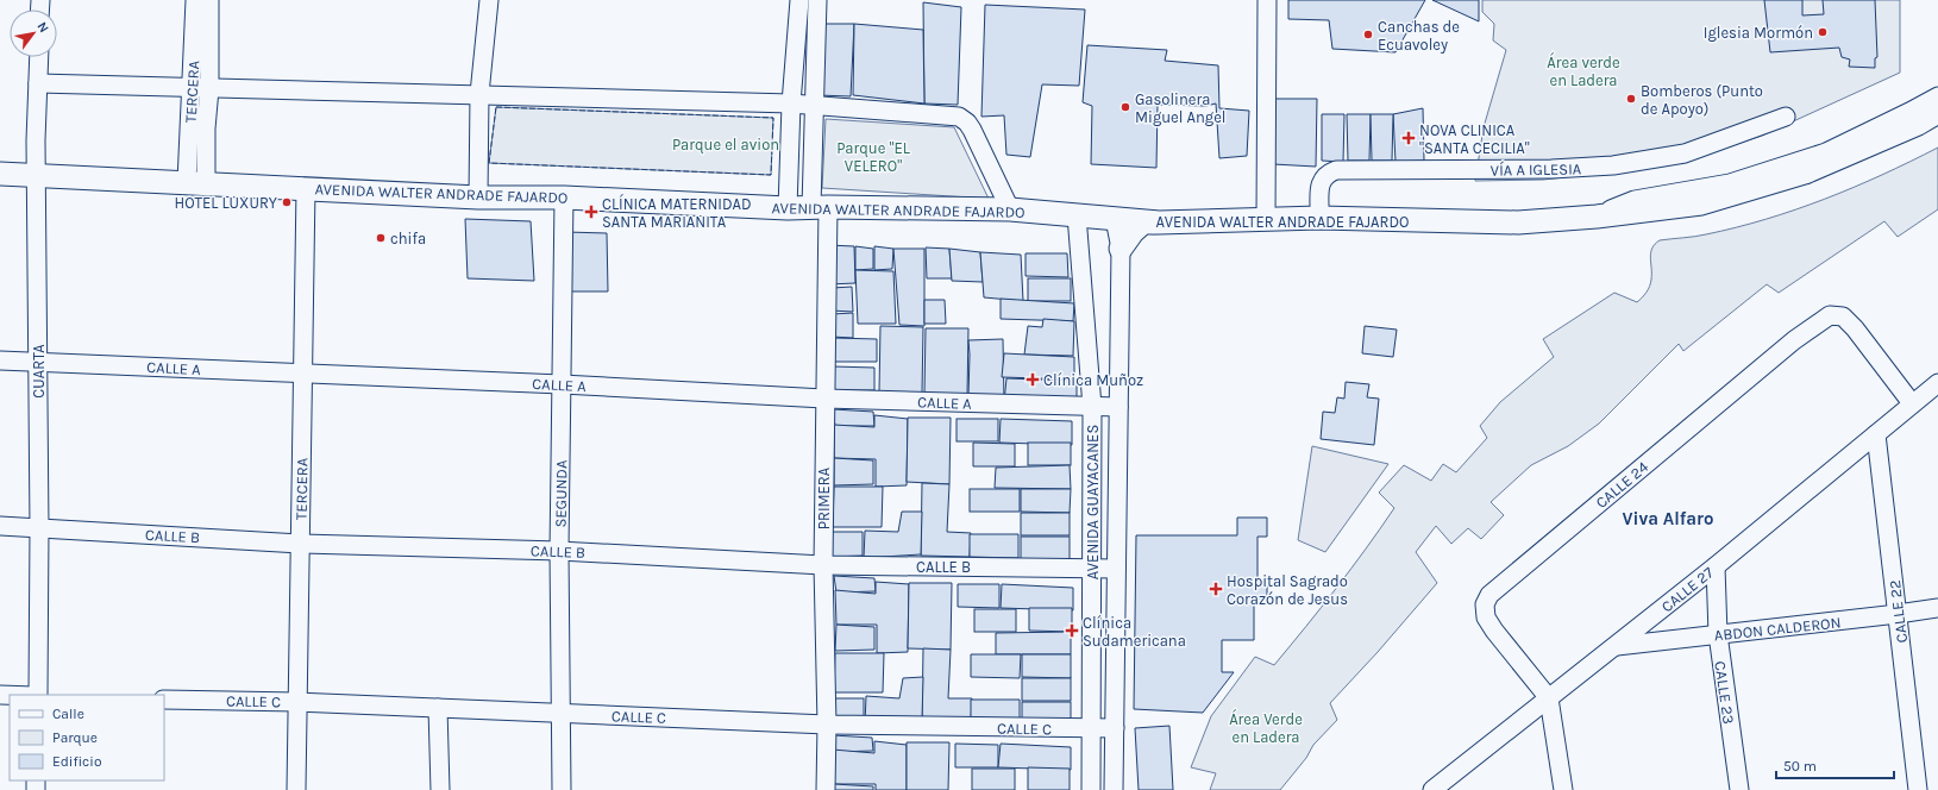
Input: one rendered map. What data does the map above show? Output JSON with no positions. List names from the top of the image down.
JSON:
{
  "streets": {
    "main road": ["AVENIDA WALTER ANDRADE FAJARDO"],
    "street": [
      "TERCERA",
      "VÍA A IGLESIA",
      "CALLE A",
      "CUARTA",
      "CALLE 24",
      "SEGUNDA",
      "PRIMERA",
      "AVENIDA GUAYACANES",
      "CALLE B",
      "CALLE 27",
      "CALLE 22",
      "ABDON CALDERON",
      "CALLE 23",
      "CALLE C"
    ]
  },
  "crossings": [
    ["TERCERA", "AVENIDA WALTER ANDRADE FAJARDO"],
    ["TERCERA", "CALLE A"],
    ["TERCERA", "CALLE B"],
    ["TERCERA", "CALLE C"],
    ["VÍA A IGLESIA", "AVENIDA WALTER ANDRADE FAJARDO"],
    ["AVENIDA WALTER ANDRADE FAJARDO", "CUARTA"],
    ["AVENIDA WALTER ANDRADE FAJARDO", "SEGUNDA"],
    ["AVENIDA WALTER ANDRADE FAJARDO", "PRIMERA"],
    ["AVENIDA WALTER ANDRADE FAJARDO", "AVENIDA GUAYACANES"],
    ["CALLE A", "CUARTA"],
    ["CALLE A", "SEGUNDA"],
    ["CALLE A", "PRIMERA"],
    ["CALLE A", "AVENIDA GUAYACANES"],
    ["CUARTA", "CALLE B"],
    ["CALLE 24", "CALLE 27"],
    ["SEGUNDA", "CALLE B"],
    ["SEGUNDA", "CALLE C"],
    ["PRIMERA", "CALLE B"],
    ["PRIMERA", "CALLE C"],
    ["AVENIDA GUAYACANES", "CALLE B"],
    ["AVENIDA GUAYACANES", "CALLE C"],
    ["CALLE 27", "CALLE 22"],
    ["CALLE 27", "ABDON CALDERON"],
    ["CALLE 27", "CALLE 23"],
    ["CALLE 22", "ABDON CALDERON"],
    ["ABDON CALDERON", "CALLE 23"]
  ],
  "districts": ["Viva Alfaro"],
  "parks": [
    "Área verde en Ladera",
    "Parque el avion",
    "Parque \"EL VELERO\"",
    "Área Verde en Ladera"
  ],
  "places": {
    "other": [
      "Iglesia Mormón",
      "Canchas de Ecuavoley",
      "Bomberos (Punto de Apoyo)",
      "Gasolinera Miguel Angel",
      "HOTEL LUXURY",
      "chifa"
    ],
    "health": [
      "NOVA CLINICA \"SANTA CECILIA\"",
      "CLÍNICA MATERNIDAD SANTA MARIANITA",
      "Clínica Muñoz",
      "Hospital Sagrado Corazón de Jesus",
      "Clínica Sudamericana"
    ]
  },
  "legend": ["Calle", "Parque", "Edificio"],
  "scale_bar": "50 m",
  "north": "top right"
}
